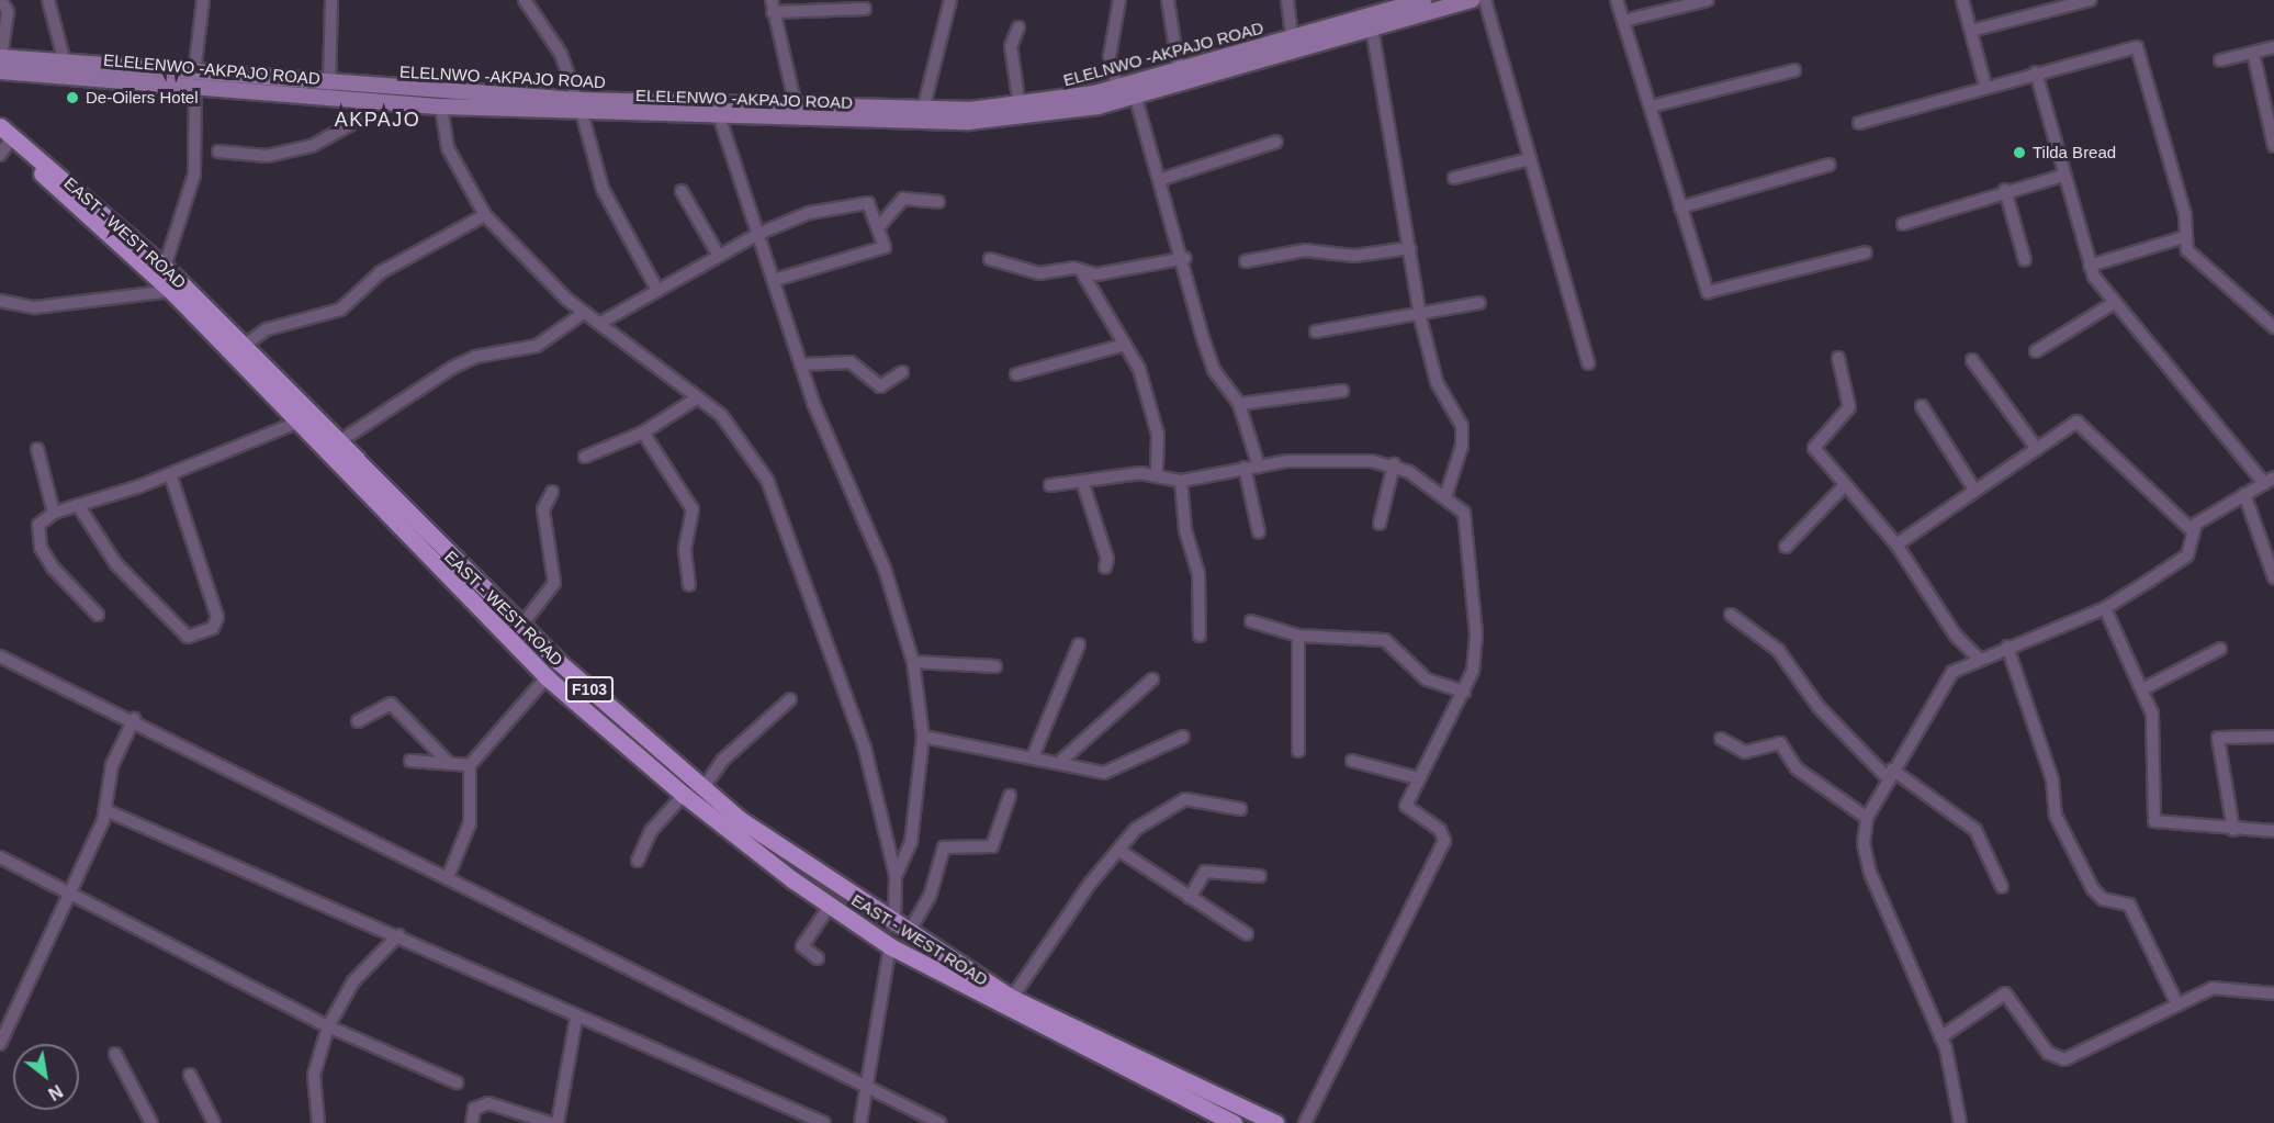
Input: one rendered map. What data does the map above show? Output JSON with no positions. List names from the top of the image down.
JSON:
{
  "streets": {
    "main road": [
      "ELELNWO -AKPAJO ROAD",
      "ELELENWO -AKPAJO ROAD",
      "EAST - WEST ROAD",
      "F103"
    ]
  },
  "crossings": [
    ["ELELNWO -AKPAJO ROAD", "ELELENWO -AKPAJO ROAD"]
  ],
  "districts": ["AKPAJO"],
  "places": ["De-Oilers Hotel", "Tilda Bread"],
  "north": "bottom right"
}
